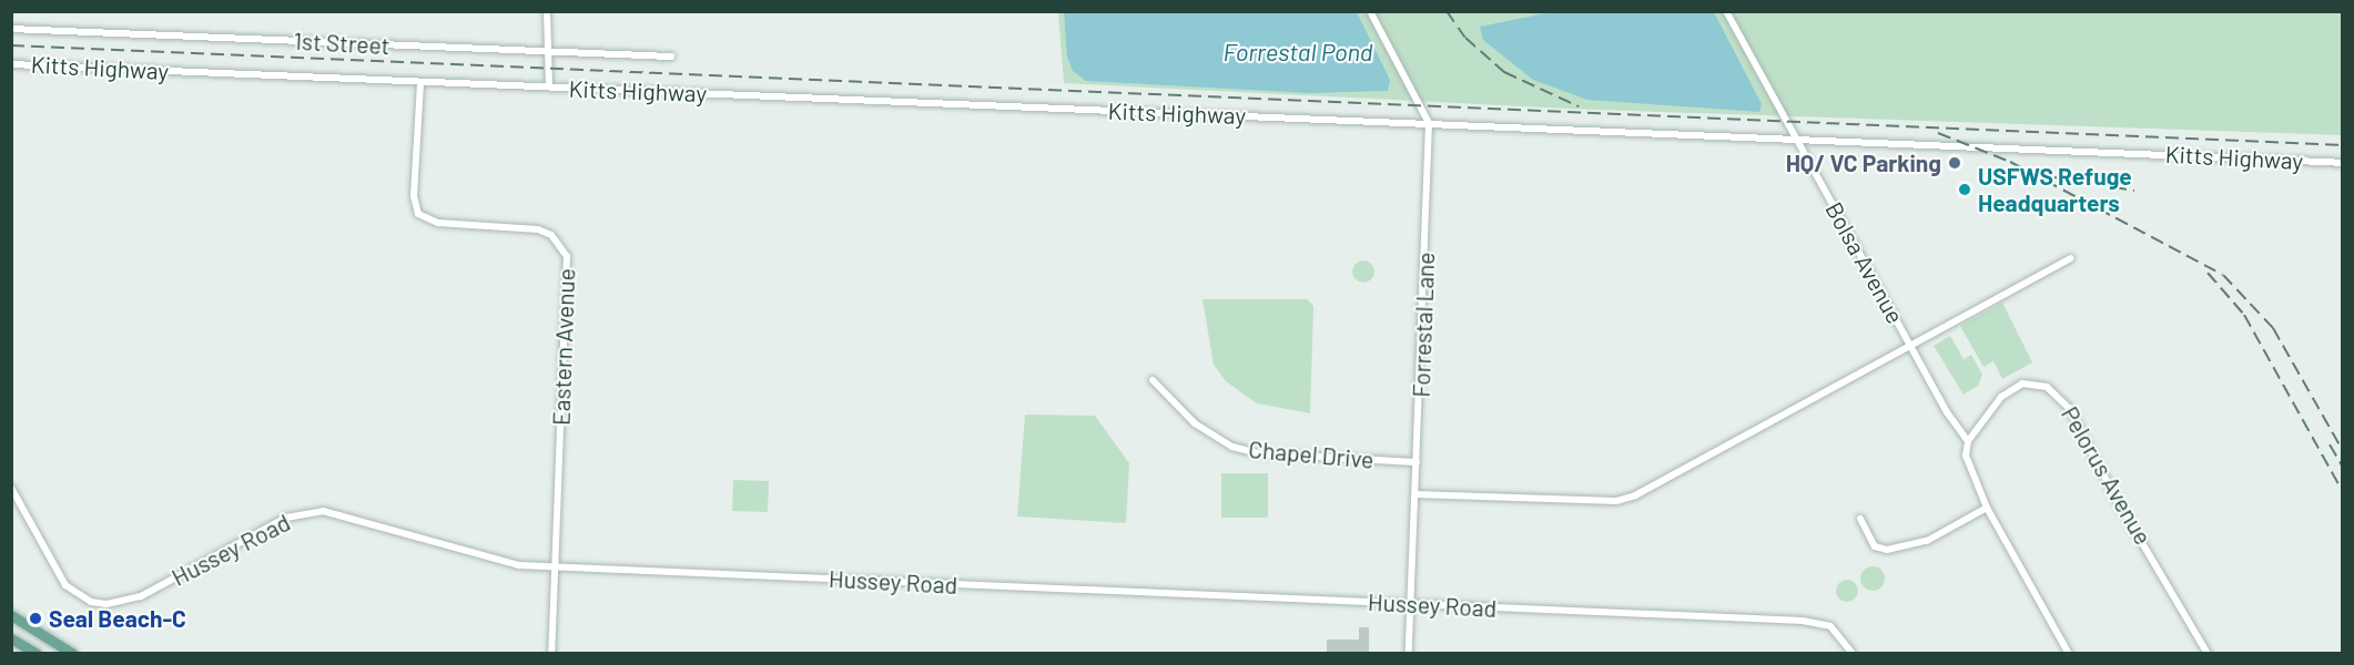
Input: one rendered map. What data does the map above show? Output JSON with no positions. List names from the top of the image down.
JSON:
{
  "streets": {
    "street": [
      "1st Street",
      "Kitts Highway",
      "Bolsa Avenue",
      "Forrestal Lane",
      "Eastern Avenue",
      "Chapel Drive",
      "Pelorus Avenue",
      "Hussey Road"
    ]
  },
  "crossings": [
    ["Kitts Highway", "Bolsa Avenue"],
    ["Kitts Highway", "Forrestal Lane"],
    ["Kitts Highway", "Eastern Avenue"],
    ["Bolsa Avenue", "Pelorus Avenue"],
    ["Forrestal Lane", "Chapel Drive"],
    ["Forrestal Lane", "Hussey Road"],
    ["Eastern Avenue", "Hussey Road"]
  ],
  "water": ["Forrestal Pond"],
  "places": ["HQ/ VC Parking", "USFWS Refuge Headquarters", "Seal Beach-C"]
}
